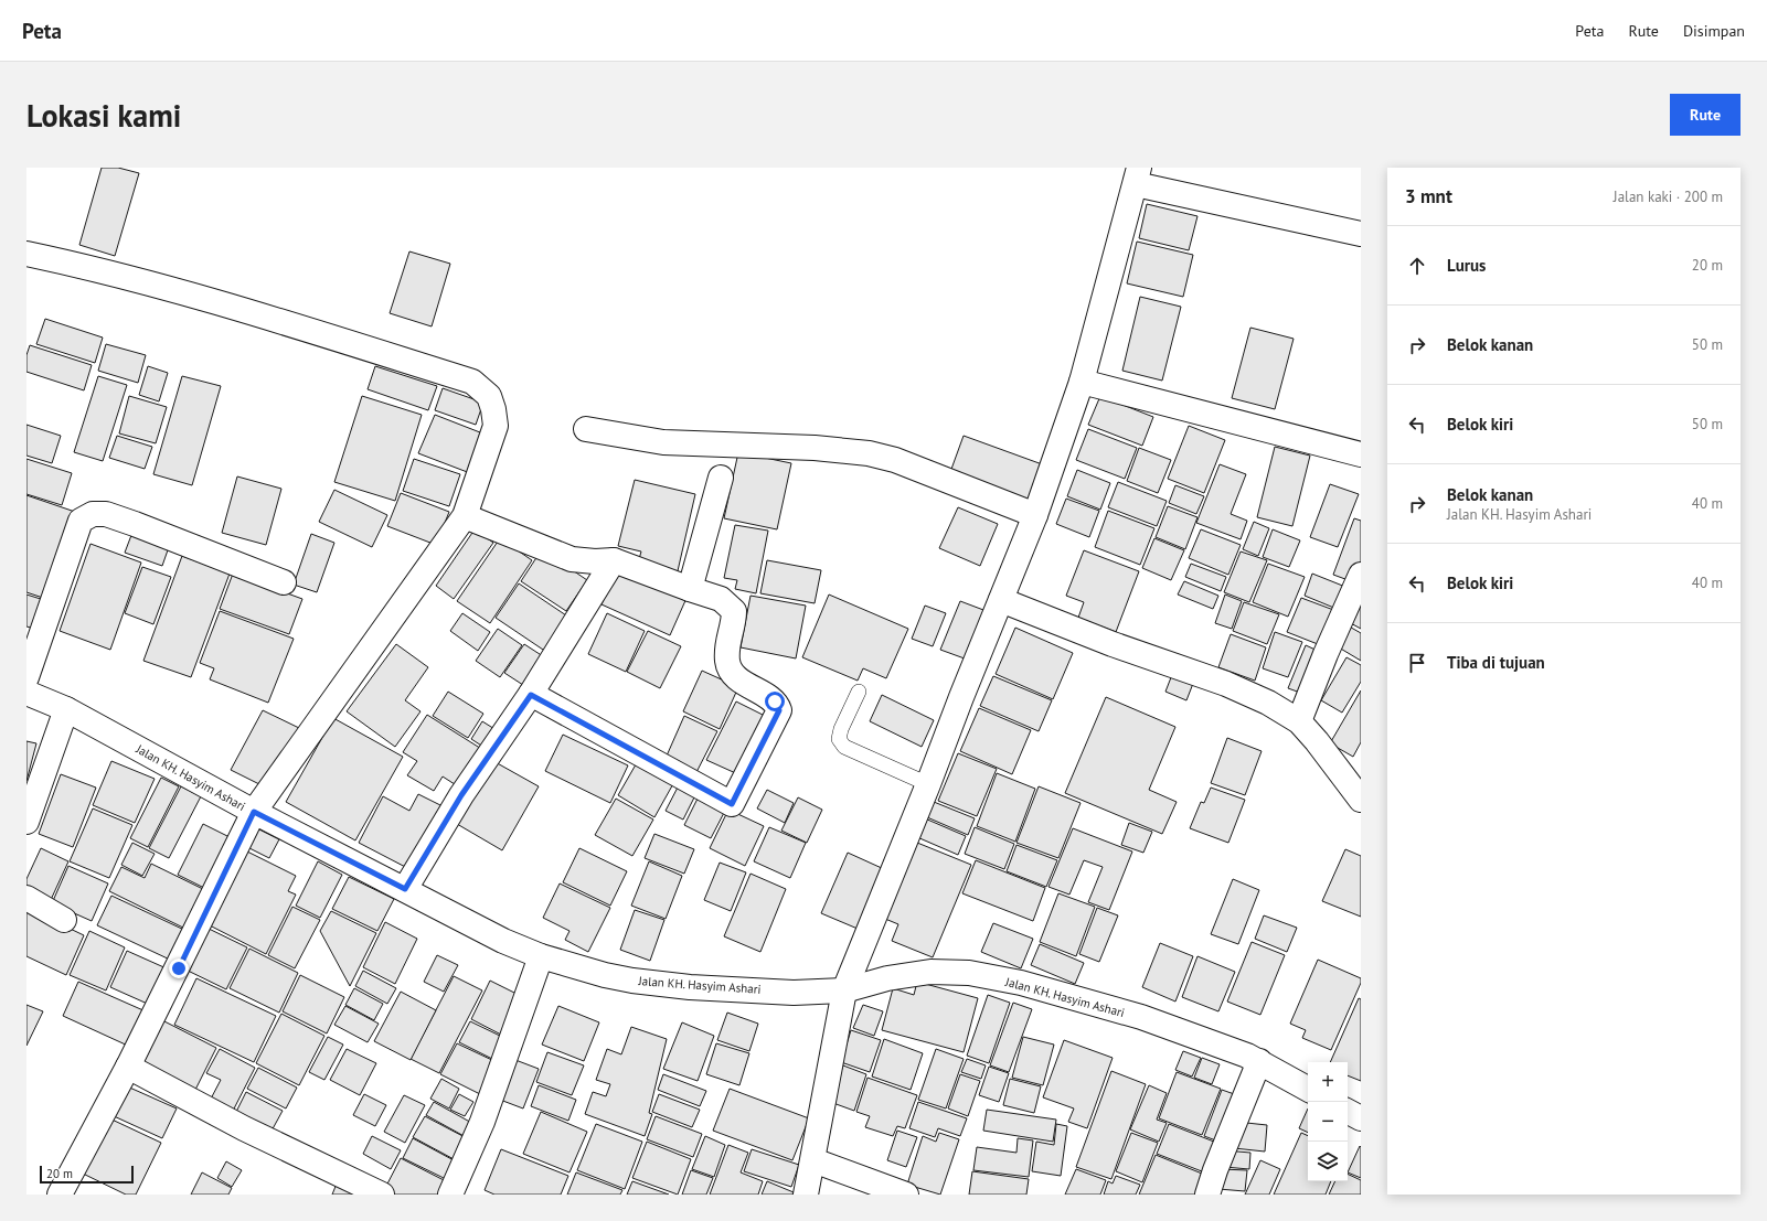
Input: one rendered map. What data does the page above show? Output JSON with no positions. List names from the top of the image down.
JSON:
{
  "streets": {
    "street": ["Jalan KH. Hasyim Ashari"]
  },
  "scale_bar": "20 m",
  "page": {
    "header": "Peta",
    "nav": ["Peta", "Rute", "Disimpan"],
    "buttons": "Rute",
    "title": "Lokasi kami",
    "heading": ["3 mnt", "Jalan kaki · 200 m"],
    "list": [
      ["Lurus", "20 m"],
      ["Belok kanan", "50 m"],
      ["Belok kiri", "50 m"],
      ["Belok kanan", "Jalan KH. Hasyim Ashari", "40 m"],
      ["Belok kiri", "40 m"],
      "Tiba di tujuan"
    ],
    "map_buttons": ["+", "−"],
    "scale": "20 m"
  }
}
